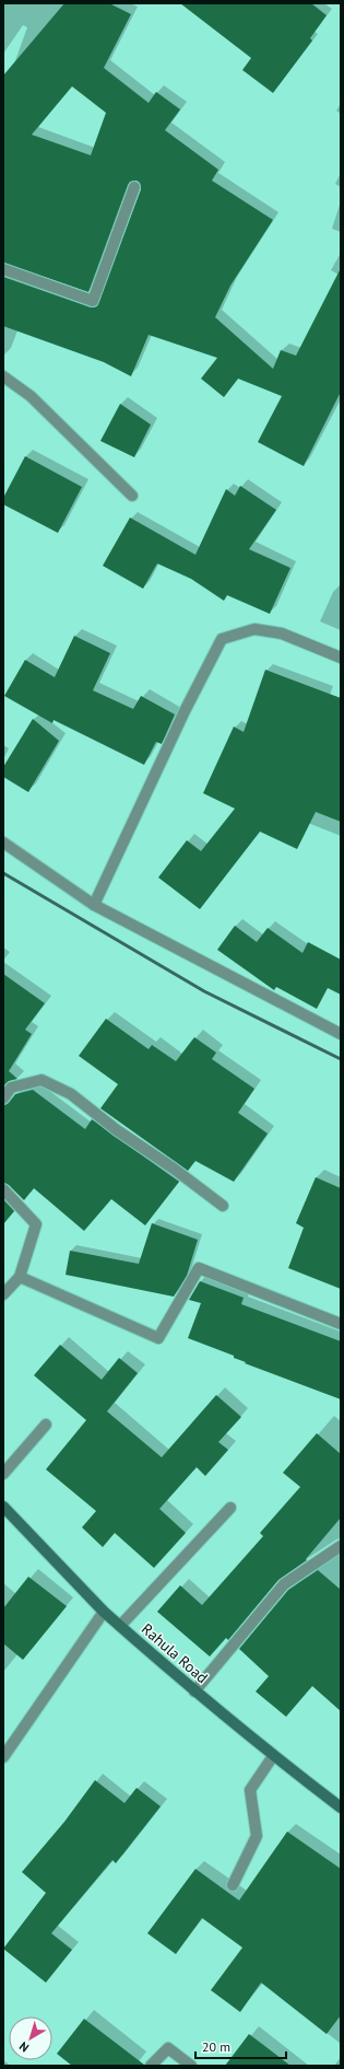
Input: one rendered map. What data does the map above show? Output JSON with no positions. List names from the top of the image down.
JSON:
{
  "streets": {
    "main road": ["Rahula Road"]
  },
  "scale_bar": "20 m",
  "north": "bottom left"
}
